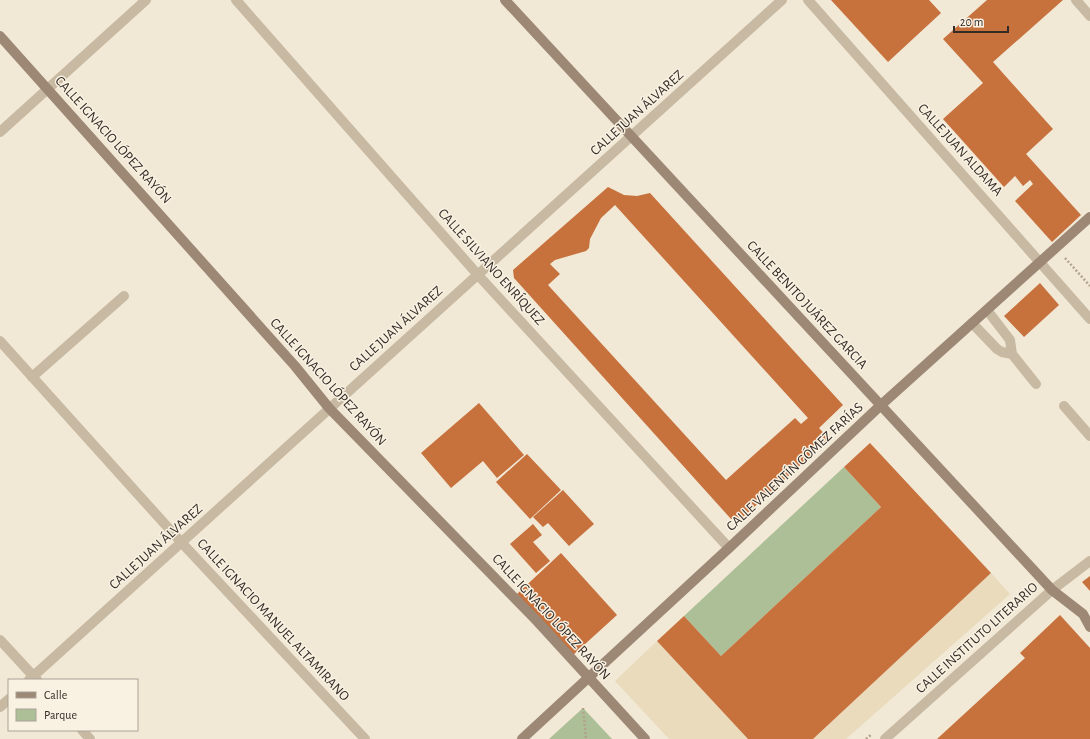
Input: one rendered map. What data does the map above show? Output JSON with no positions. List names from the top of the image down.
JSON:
{
  "streets": {
    "main road": ["CALLE IGNACIO LÓPEZ RAYÓN", "CALLE BENITO JUÁREZ GARCIA", "CALLE VALENTÍN GÓMEZ FARÍAS"],
    "street": [
      "CALLE JUAN ÁLVAREZ",
      "CALLE JUAN ALDAMA",
      "CALLE SILVIANO ENRÍQUEZ",
      "CALLE IGNACIO MANUEL ALTAMIRANO",
      "CALLE INSTITUTO LITERARIO"
    ]
  },
  "crossings": [
    ["CALLE JUAN ÁLVAREZ", "CALLE IGNACIO LÓPEZ RAYÓN"],
    ["CALLE JUAN ÁLVAREZ", "CALLE SILVIANO ENRÍQUEZ"],
    ["CALLE JUAN ÁLVAREZ", "CALLE BENITO JUÁREZ GARCIA"],
    ["CALLE JUAN ÁLVAREZ", "CALLE IGNACIO MANUEL ALTAMIRANO"],
    ["CALLE IGNACIO LÓPEZ RAYÓN", "CALLE VALENTÍN GÓMEZ FARÍAS"],
    ["CALLE JUAN ALDAMA", "CALLE VALENTÍN GÓMEZ FARÍAS"],
    ["CALLE SILVIANO ENRÍQUEZ", "CALLE VALENTÍN GÓMEZ FARÍAS"],
    ["CALLE BENITO JUÁREZ GARCIA", "CALLE VALENTÍN GÓMEZ FARÍAS"],
    ["CALLE BENITO JUÁREZ GARCIA", "CALLE INSTITUTO LITERARIO"]
  ],
  "legend": ["Calle", "Parque"],
  "scale_bar": "20 m"
}
